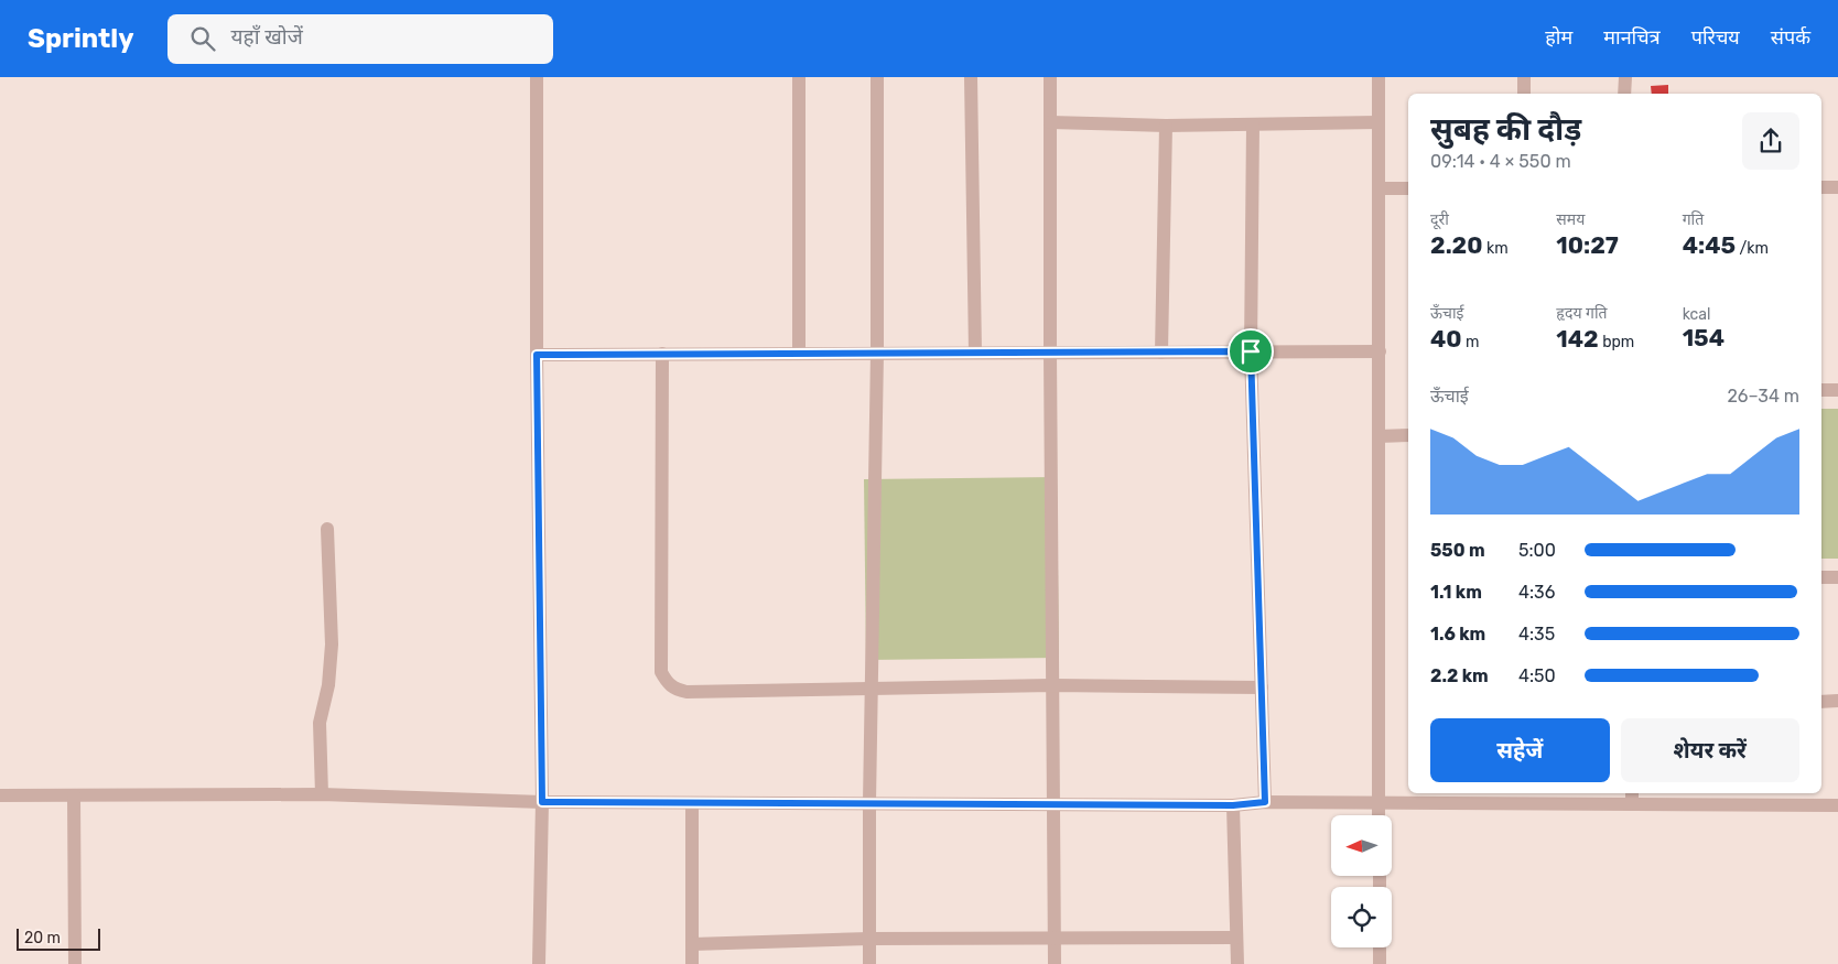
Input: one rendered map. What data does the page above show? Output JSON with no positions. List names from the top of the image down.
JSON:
{
  "scale_bar": "20 m",
  "north": "left",
  "page": {
    "header": "Sprintly",
    "search": "यहाँ खोजें",
    "nav": [
      "होम",
      "मानचित्र",
      "परिचय",
      "संपर्क"
    ],
    "heading": ["सुबह की दौड़", "09:14 · 4 × 550 m"],
    "stats": [
      ["दूरी", "2.20 km"],
      ["समय", "10:27"],
      ["गति", "4:45 /km"],
      ["ऊँचाई", "40 m"],
      ["हृदय गति", "142 bpm"],
      ["kcal", "154"]
    ],
    "chart": ["ऊँचाई", "26–34 m"],
    "list": [
      {
        "name": "550 m",
        "note": "5:00"
      },
      {
        "name": "1.1 km",
        "note": "4:36"
      },
      {
        "name": "1.6 km",
        "note": "4:35"
      },
      {
        "name": "2.2 km",
        "note": "4:50"
      }
    ],
    "buttons": ["सहेजें", "शेयर करें"],
    "scale": "20 m"
  }
}
